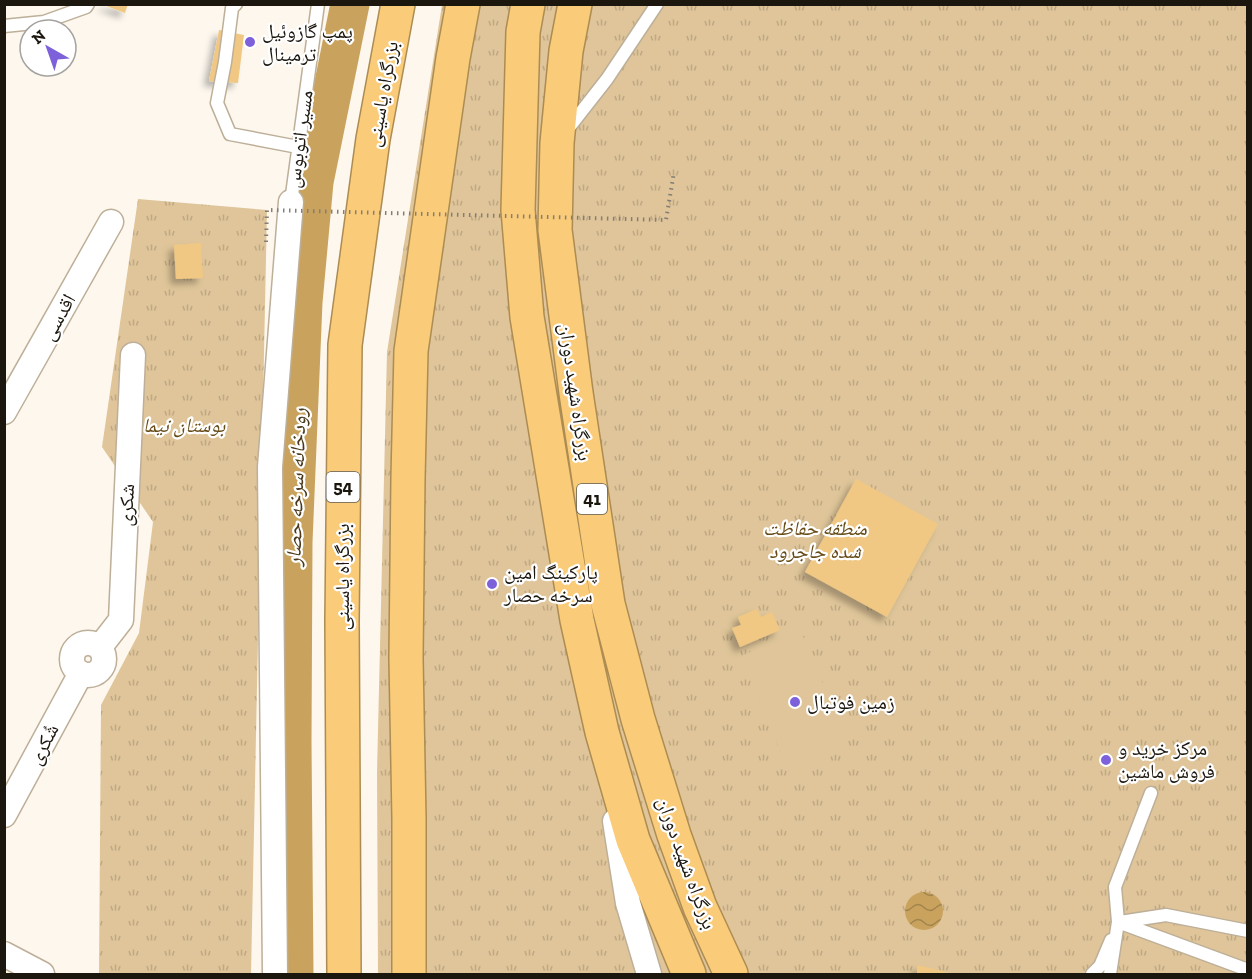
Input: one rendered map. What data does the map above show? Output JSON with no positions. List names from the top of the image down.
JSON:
{
  "streets": {
    "highway": [
      "بزرگراه یاسینی",
      "بزرگراه شهید دوران",
      "54",
      "41"
    ],
    "street": ["اقدسی", "شکری", "شُکری"],
    "lane": ["مسیر اتوبوس"]
  },
  "crossings": [
    ["شکری", "شُکری"]
  ],
  "water": ["رودخانه سرخه حصار"],
  "parks": ["بوستان نیما", "منطقه حفاظت شده جاجرود"],
  "places": [
    "پمپ گازوئیل ترمینال",
    "پارکینگ امین سرخه حصار",
    "زمین فوتبال",
    "مرکز خرید و فروش ماشین"
  ],
  "north": "top left"
}
